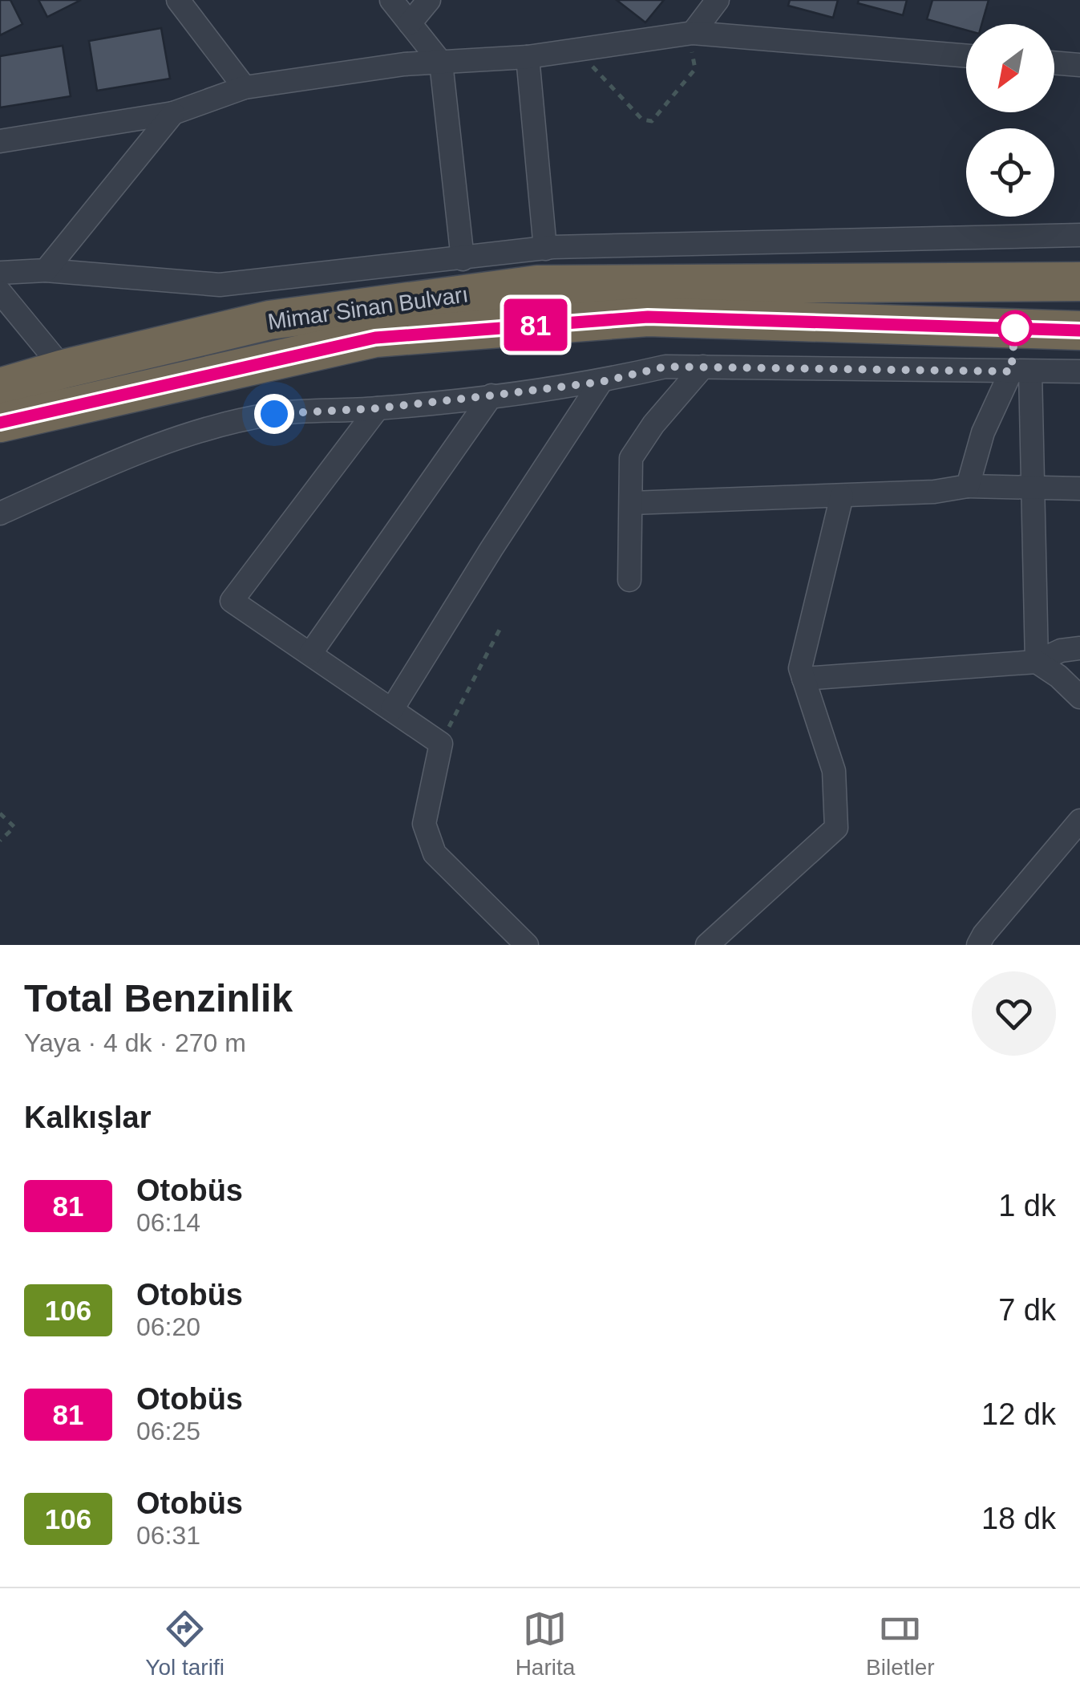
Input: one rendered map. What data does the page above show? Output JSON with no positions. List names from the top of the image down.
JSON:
{
  "streets": {
    "highway": ["Mimar Sinan Bulvarı"]
  },
  "lines": ["bus line 81"],
  "north": "bottom left",
  "page": {
    "on_map": "81",
    "heading": [
      ["Total Benzinlik", "Yaya · 4 dk · 270 m"],
      "Kalkışlar"
    ],
    "list": [
      {
        "mark": "81",
        "name": "Otobüs",
        "note": "06:14",
        "value": "1 dk"
      },
      {
        "mark": "106",
        "name": "Otobüs",
        "note": "06:20",
        "value": "7 dk"
      },
      {
        "mark": "81",
        "name": "Otobüs",
        "note": "06:25",
        "value": "12 dk"
      },
      {
        "mark": "106",
        "name": "Otobüs",
        "note": "06:31",
        "value": "18 dk"
      }
    ],
    "tabs": ["Yol tarifi", "Harita", "Biletler"]
  }
}
